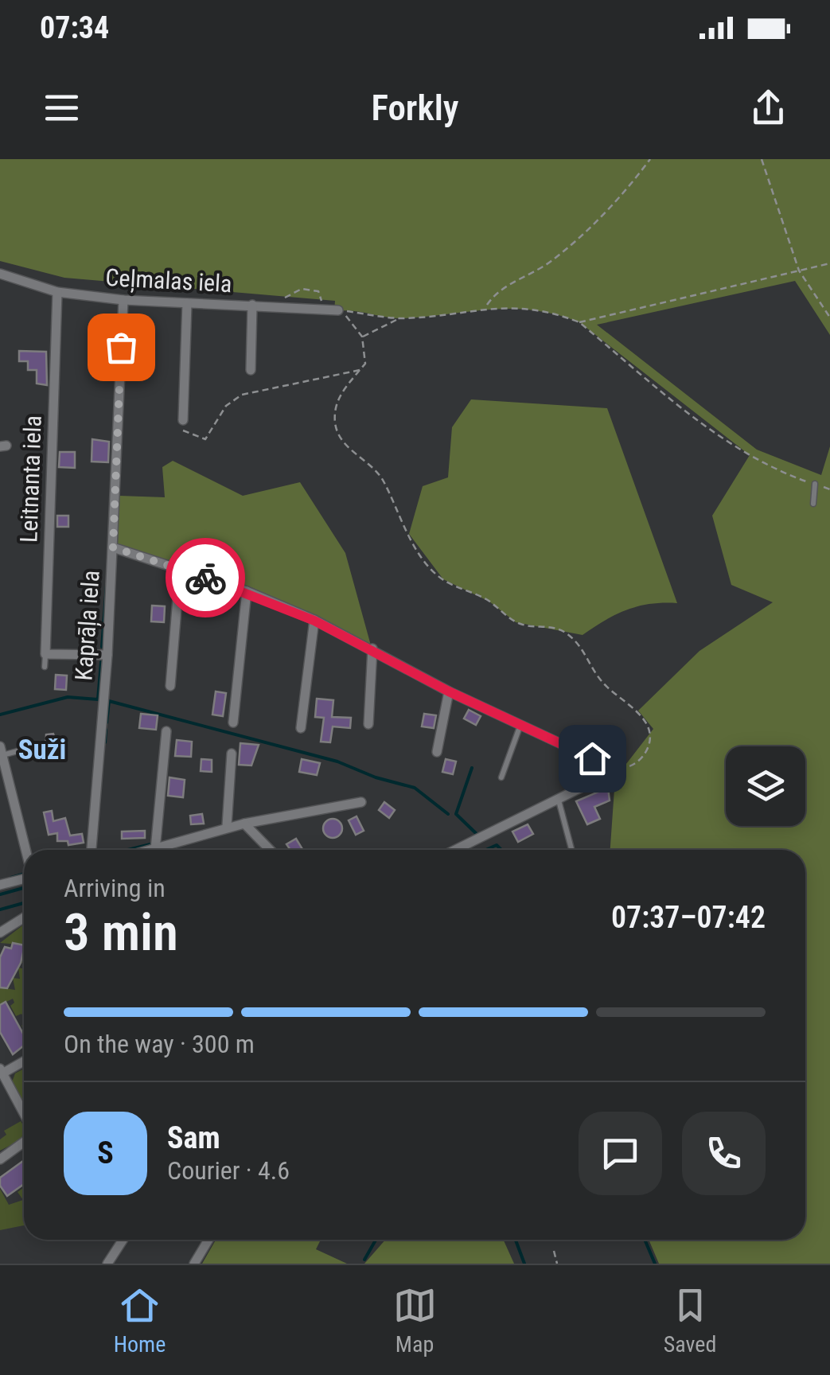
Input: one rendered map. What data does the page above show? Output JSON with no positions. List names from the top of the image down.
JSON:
{
  "streets": {
    "street": ["Ceļmalas iela", "Leitnanta iela", "Kaprāļa iela"]
  },
  "crossings": [
    ["Ceļmalas iela", "Leitnanta iela"],
    ["Ceļmalas iela", "Kaprāļa iela"]
  ],
  "districts": ["Suži"],
  "page": {
    "status": "07:34",
    "header": "Forkly",
    "heading": ["3 min", "Arriving in", "07:37–07:42"],
    "panel": ["Sam", "Courier · 4.6"],
    "bar": "On the way · 300 m",
    "round": "S",
    "tabs": ["Home", "Map", "Saved"]
  }
}
